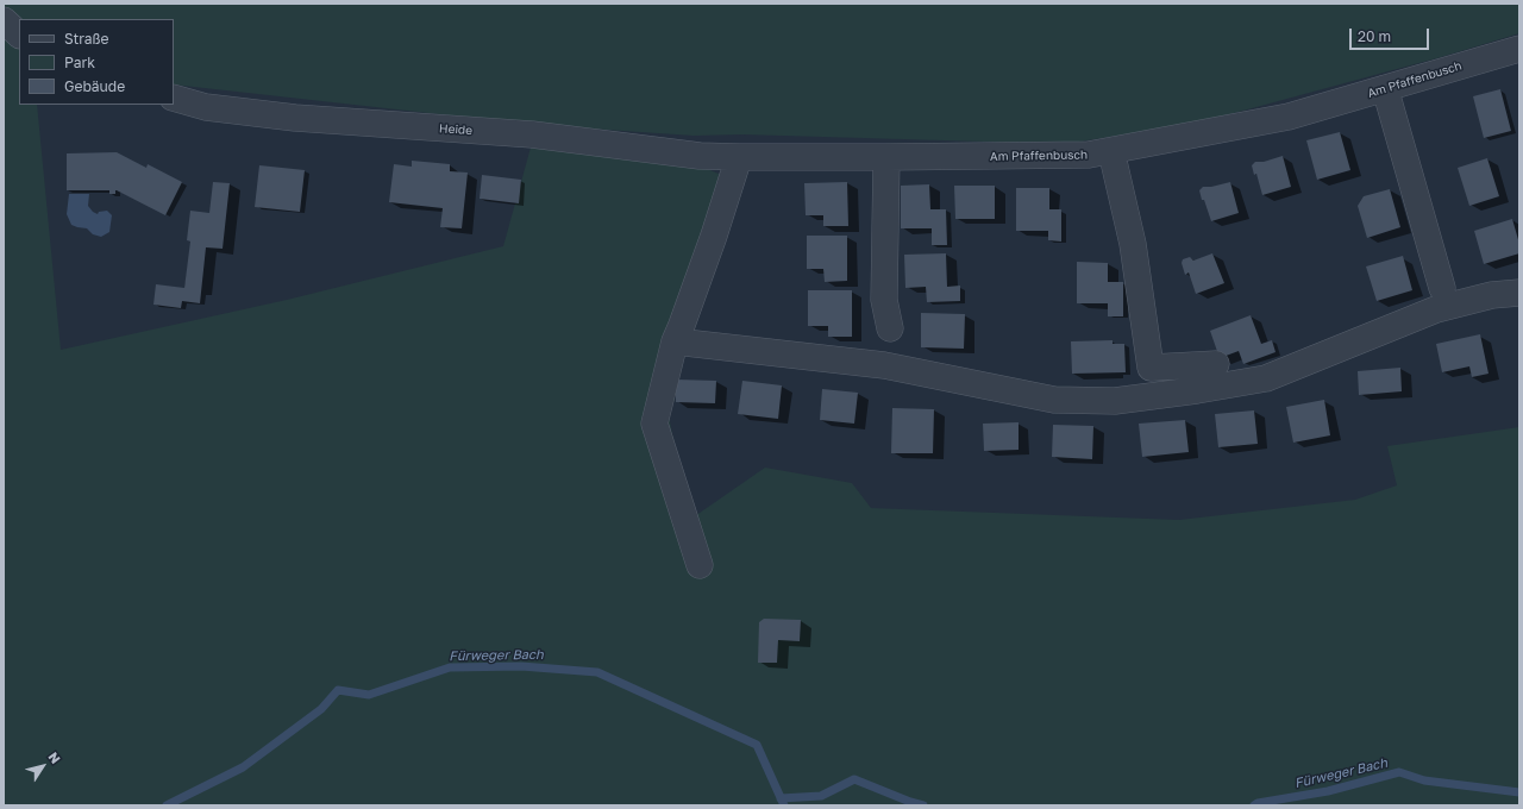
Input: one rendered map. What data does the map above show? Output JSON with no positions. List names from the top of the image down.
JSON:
{
  "streets": {
    "street": ["Am Pfaffenbusch", "Heide"]
  },
  "crossings": [
    ["Am Pfaffenbusch", "Heide"]
  ],
  "water": ["Fürweger Bach"],
  "legend": ["Straße", "Park", "Gebäude"],
  "scale_bar": "20 m",
  "north": "top right"
}
